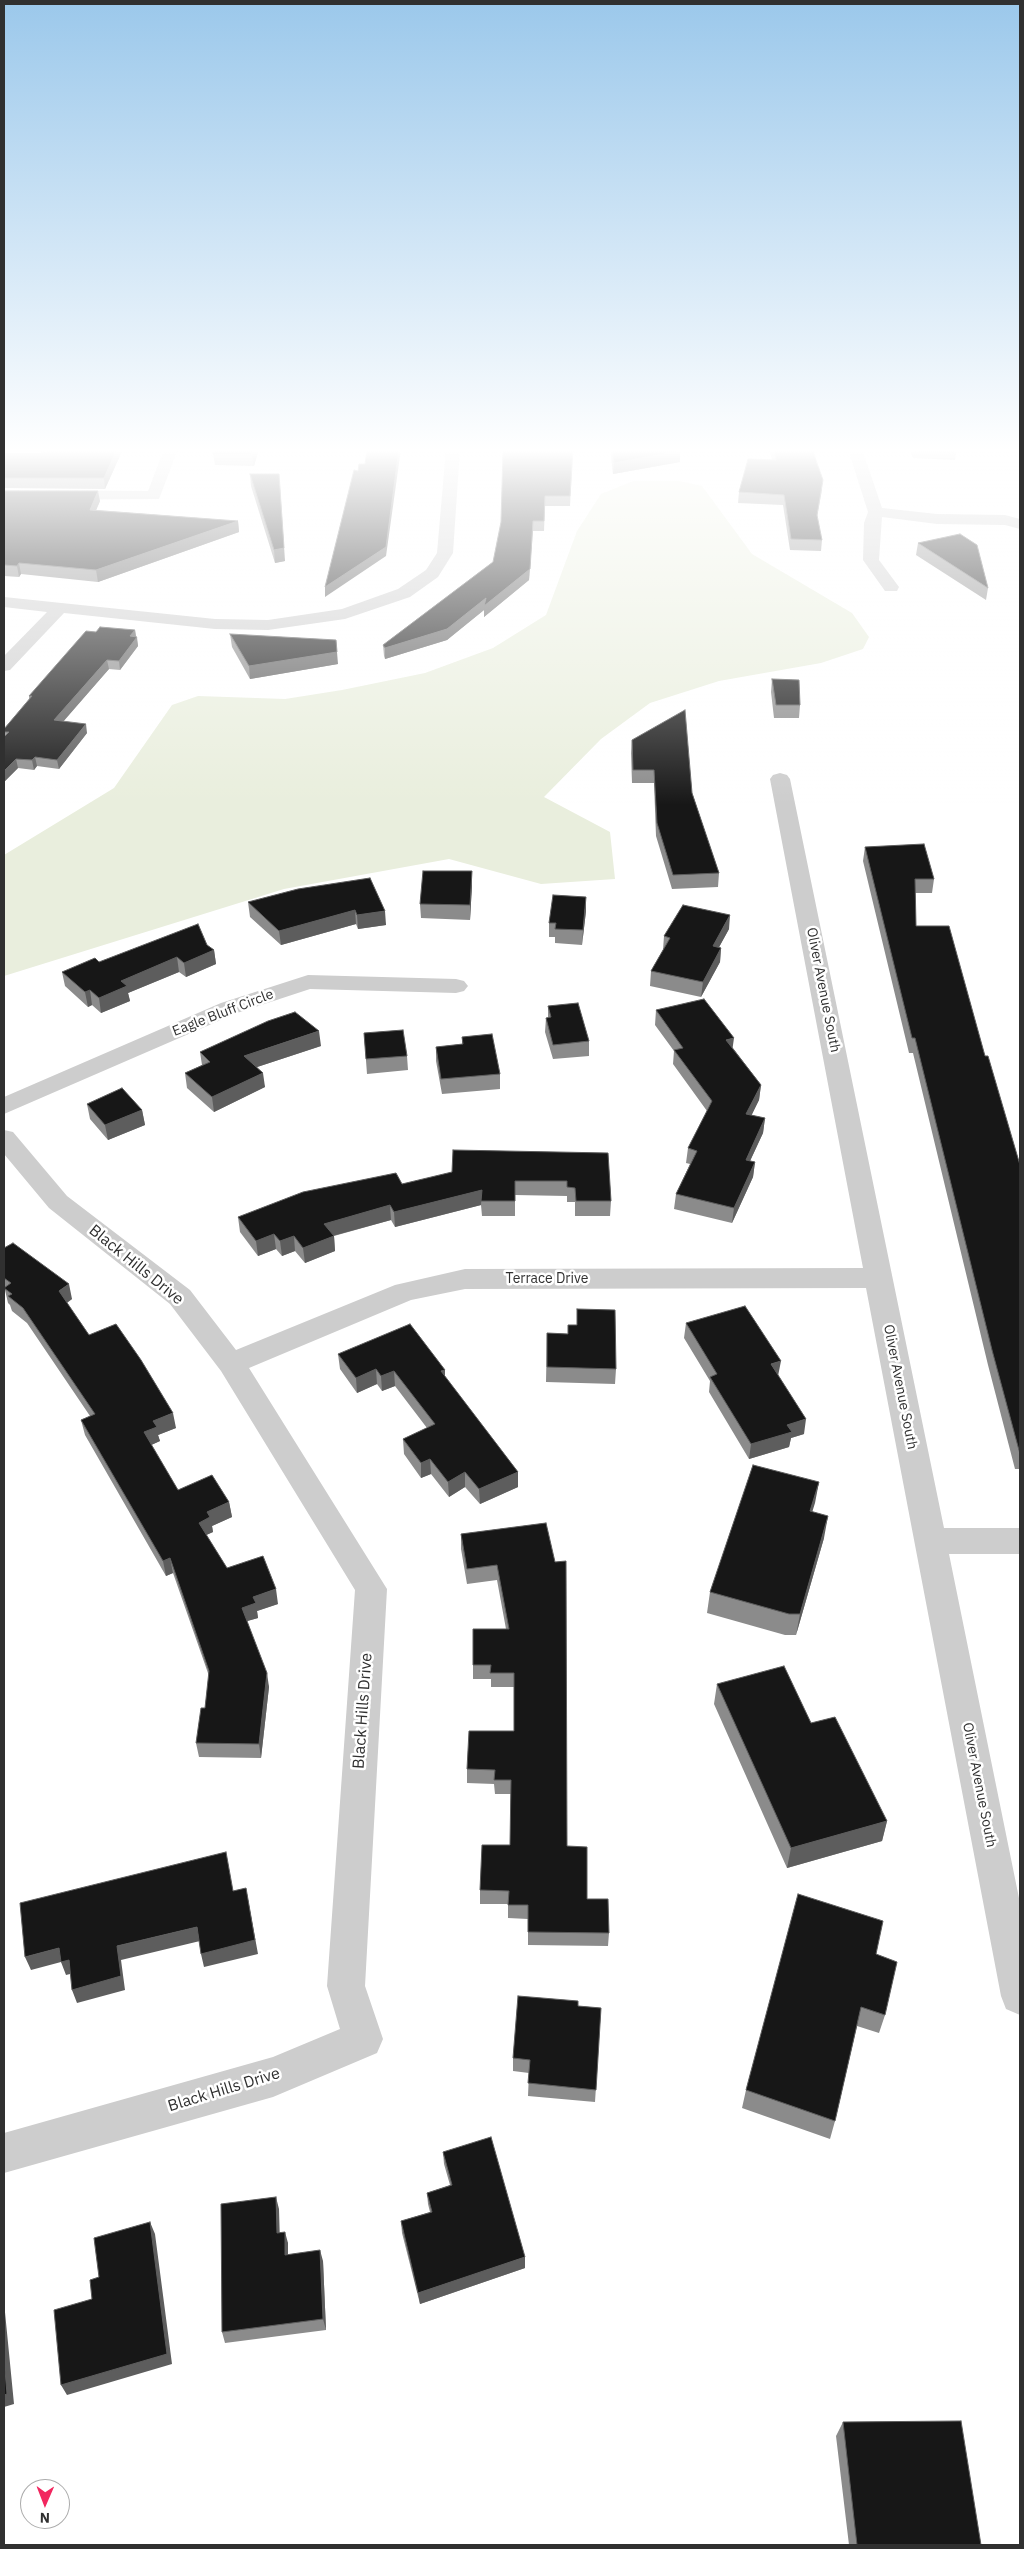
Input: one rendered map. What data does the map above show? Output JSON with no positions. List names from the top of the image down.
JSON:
{
  "streets": {
    "street": [
      "Oliver Avenue South",
      "Eagle Bluff Circle",
      "Black Hills Drive",
      "Terrace Drive"
    ]
  },
  "crossings": [
    ["Oliver Avenue South", "Terrace Drive"],
    ["Black Hills Drive", "Terrace Drive"]
  ],
  "north": "bottom"
}
